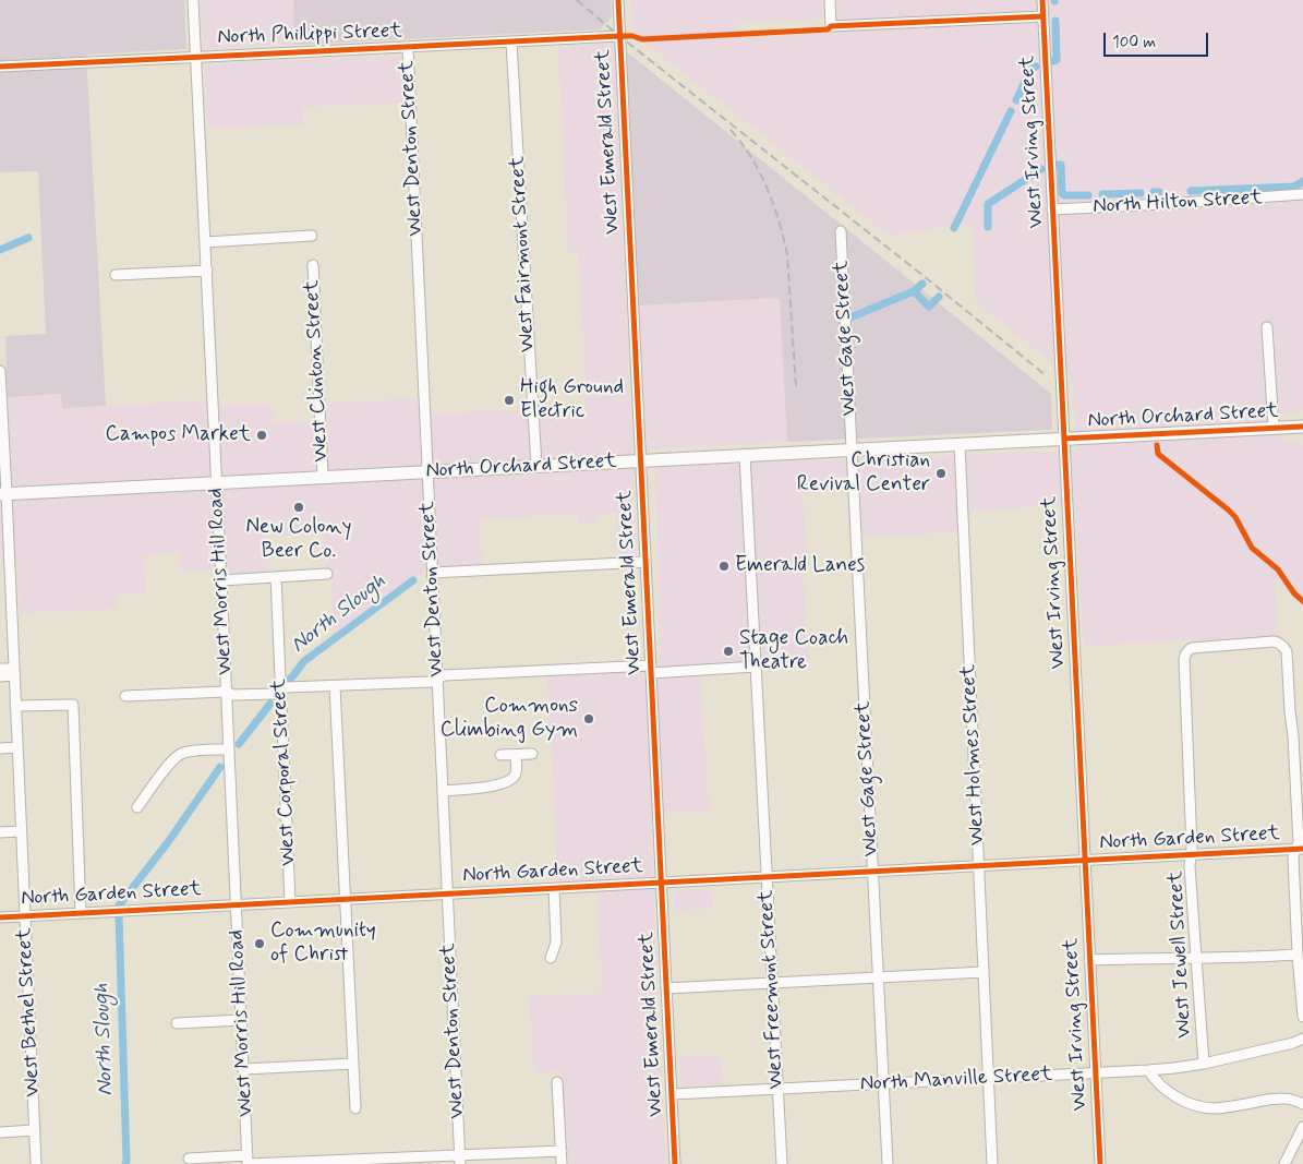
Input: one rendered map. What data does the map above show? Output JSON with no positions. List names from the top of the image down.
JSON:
{
  "streets": {
    "main road": ["North Orchard Street"],
    "street": [
      "North Phillippi Street",
      "West Emerald Street",
      "West Irving Street",
      "West Denton Street",
      "North Hilton Street",
      "West Fairmont Street",
      "West Gage Street",
      "West Clinton Street",
      "West Morris Hill Road",
      "West Holmes Street",
      "West Corporal Street",
      "North Garden Street",
      "West Jewell Street",
      "West Freemont Street",
      "West Bethel Street",
      "North Manville Street"
    ]
  },
  "crossings": [
    ["North Phillippi Street", "West Emerald Street"],
    ["North Phillippi Street", "West Denton Street"],
    ["North Phillippi Street", "West Fairmont Street"],
    ["North Phillippi Street", "West Morris Hill Road"],
    ["West Emerald Street", "North Orchard Street"],
    ["West Emerald Street", "North Garden Street"],
    ["West Emerald Street", "North Manville Street"],
    ["West Irving Street", "North Hilton Street"],
    ["West Irving Street", "North Orchard Street"],
    ["West Irving Street", "North Garden Street"],
    ["West Irving Street", "North Manville Street"],
    ["West Denton Street", "North Orchard Street"],
    ["West Denton Street", "North Garden Street"],
    ["West Fairmont Street", "North Orchard Street"],
    ["West Gage Street", "North Orchard Street"],
    ["West Gage Street", "North Garden Street"],
    ["West Gage Street", "North Manville Street"],
    ["West Clinton Street", "North Orchard Street"],
    ["North Orchard Street", "West Morris Hill Road"],
    ["North Orchard Street", "West Holmes Street"],
    ["North Orchard Street", "West Freemont Street"],
    ["North Orchard Street", "West Bethel Street"],
    ["West Morris Hill Road", "North Garden Street"],
    ["West Holmes Street", "North Garden Street"],
    ["West Holmes Street", "North Manville Street"],
    ["West Corporal Street", "North Garden Street"],
    ["North Garden Street", "West Jewell Street"],
    ["North Garden Street", "West Freemont Street"],
    ["North Garden Street", "West Bethel Street"],
    ["West Jewell Street", "North Manville Street"],
    ["West Freemont Street", "North Manville Street"]
  ],
  "water": ["North Slough"],
  "places": [
    "High Ground Electric",
    "Campos Market",
    "Christian Revival Center",
    "New Colony Beer Co.",
    "Emerald Lanes",
    "Stage Coach Theatre",
    "Commons Climbing Gym",
    "Community of Christ"
  ],
  "scale_bar": "100 m"
}
